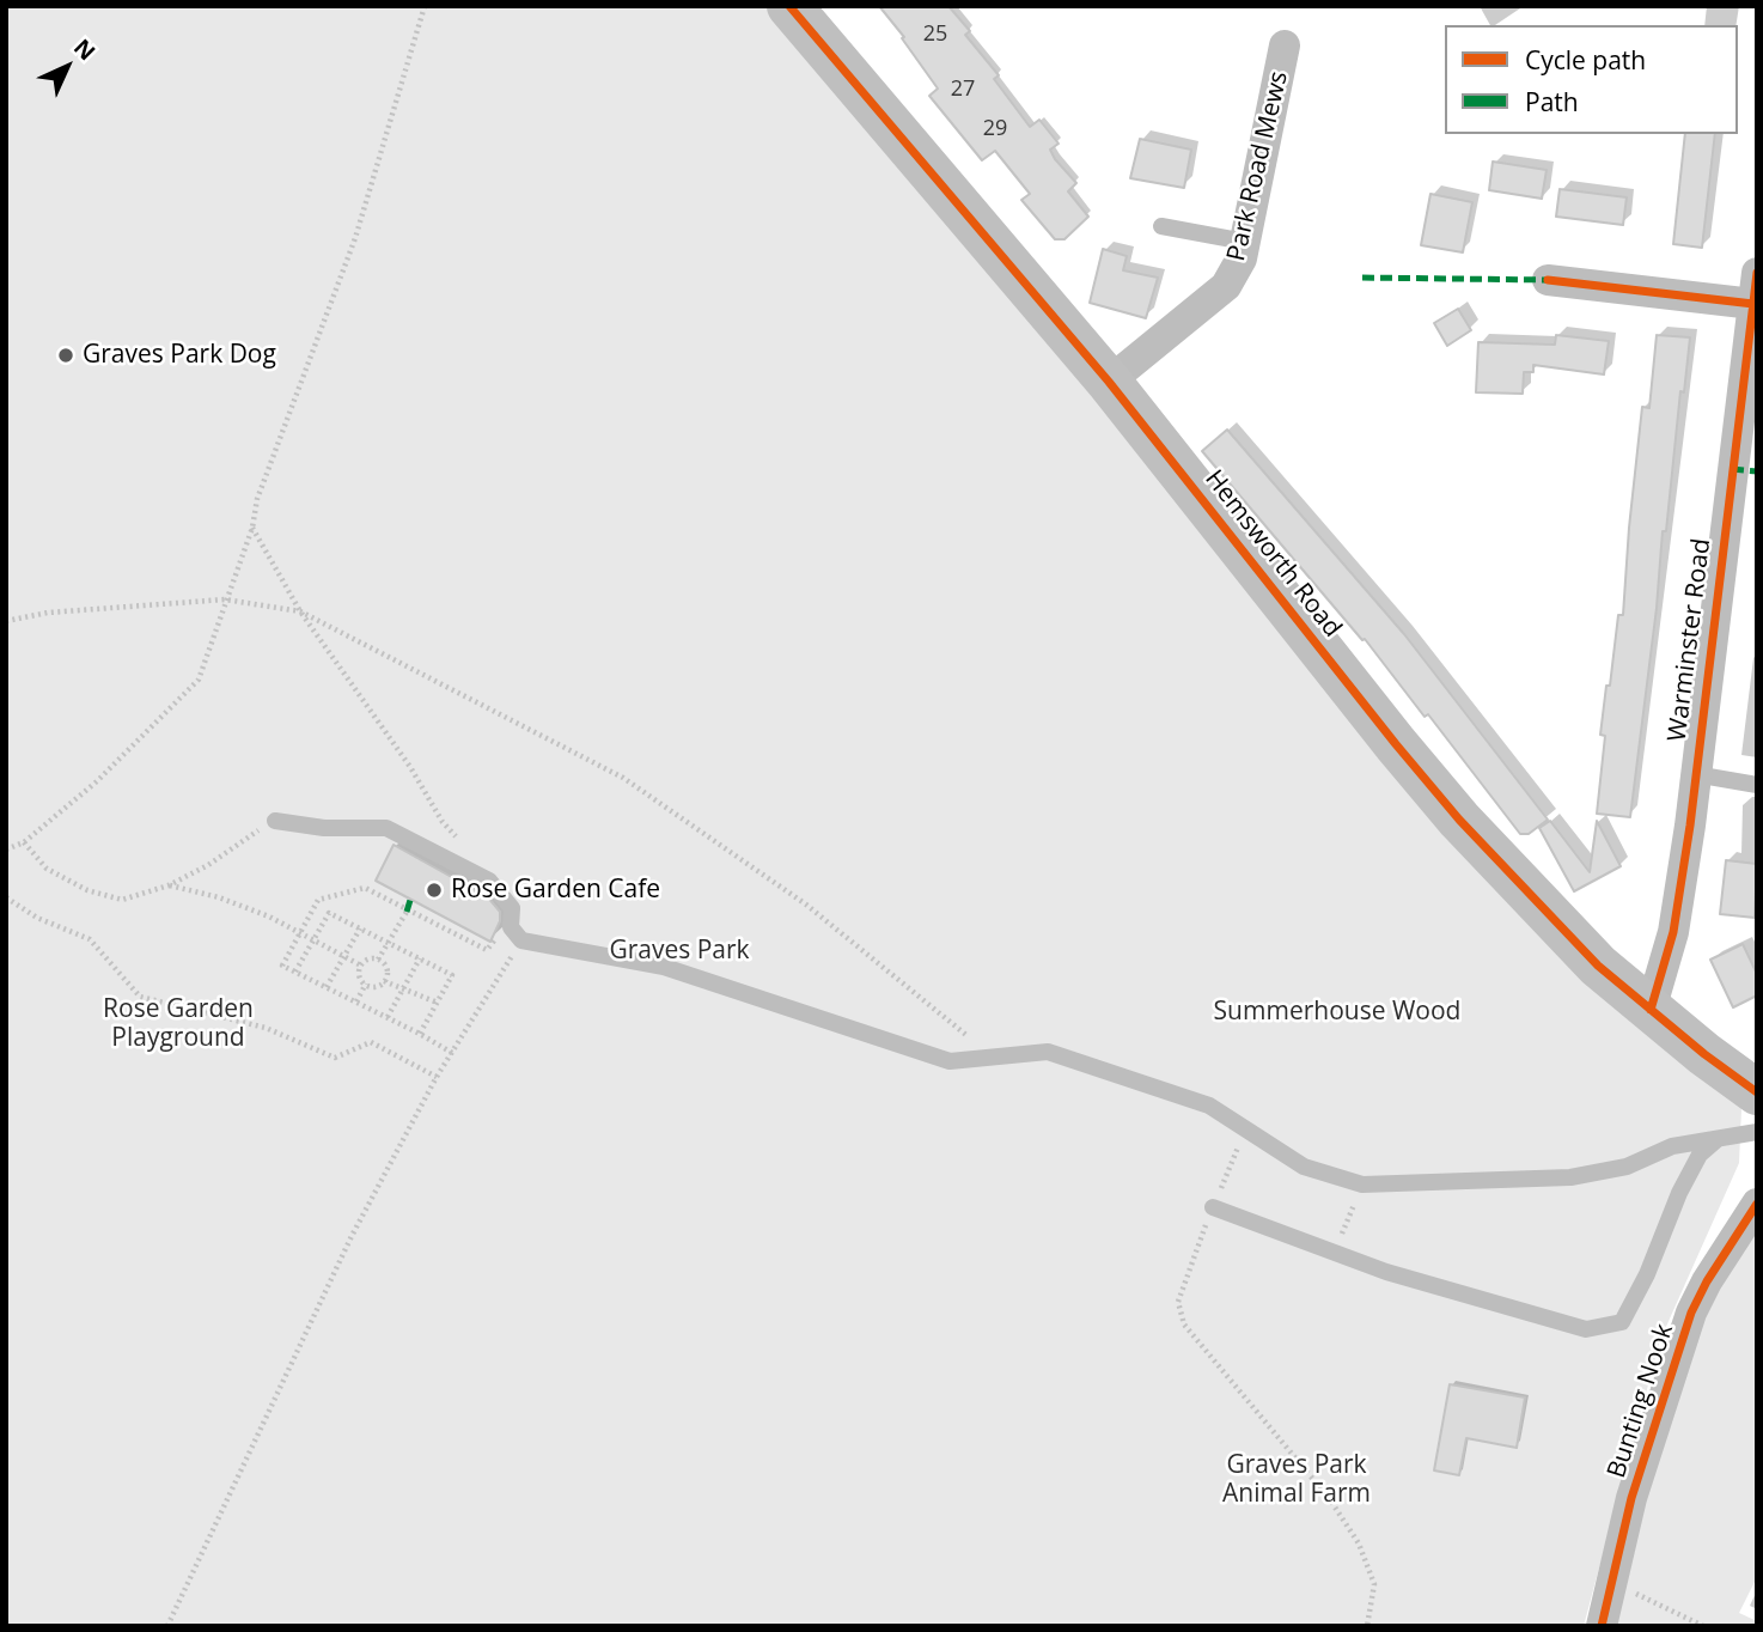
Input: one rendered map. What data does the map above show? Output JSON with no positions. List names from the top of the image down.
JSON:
{
  "streets": {
    "street": [
      "Park Road Mews",
      "Hemsworth Road",
      "Warminster Road",
      "Bunting Nook"
    ]
  },
  "crossings": [
    ["Park Road Mews", "Hemsworth Road"],
    ["Hemsworth Road", "Warminster Road"]
  ],
  "parks": [
    "Graves Park",
    "Rose Garden Playground",
    "Summerhouse Wood",
    "Graves Park Animal Farm"
  ],
  "places": ["Graves Park Dog", "Rose Garden Cafe"],
  "house_numbers": ["25", "27", "29"],
  "legend": ["Cycle path", "Path"],
  "north": "top right"
}
